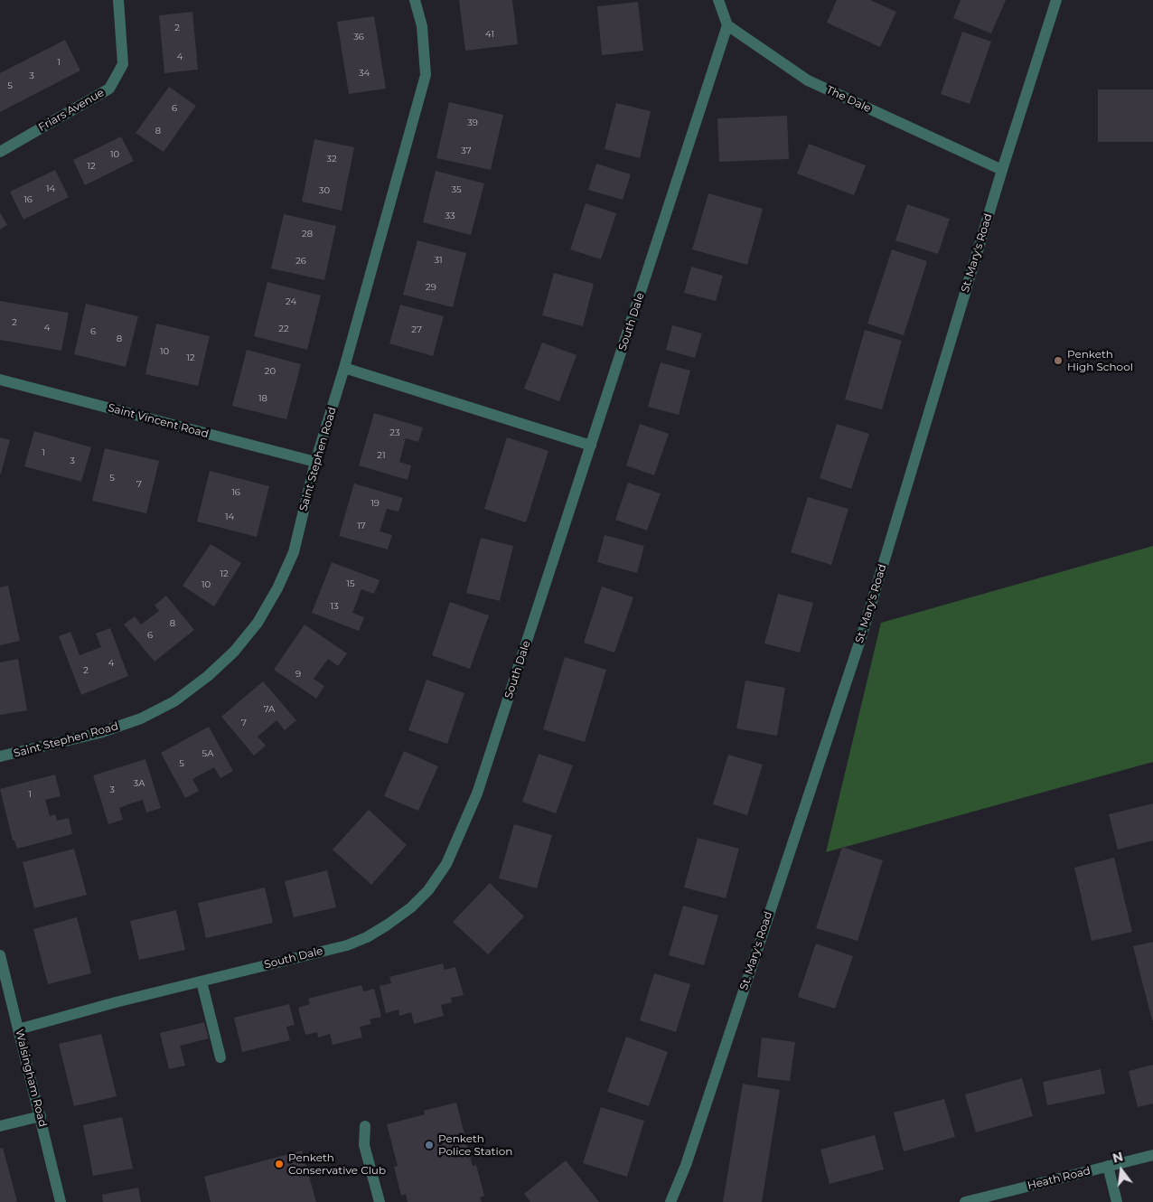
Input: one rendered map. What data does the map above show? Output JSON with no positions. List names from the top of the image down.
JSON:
{
  "streets": {
    "street": [
      "The Dale",
      "Friars Avenue",
      "St. Mary's Road",
      "South Dale",
      "Saint Vincent Road",
      "Saint Stephen Road",
      "Walsingham Road",
      "Heath Road"
    ]
  },
  "crossings": [
    ["The Dale", "St. Mary's Road"],
    ["The Dale", "South Dale"],
    ["South Dale", "Walsingham Road"],
    ["Saint Vincent Road", "Saint Stephen Road"]
  ],
  "places": ["Penketh High School", "Penketh Police Station", "Penketh Conservative Club"],
  "house_numbers": [
    "2",
    "41",
    "36",
    "4",
    "1",
    "34",
    "3",
    "5",
    "6",
    "39",
    "8",
    "37",
    "10",
    "32",
    "12",
    "14",
    "35",
    "30",
    "16",
    "33",
    "28",
    "31",
    "26",
    "29",
    "24",
    "2",
    "4",
    "22",
    "27",
    "6",
    "8",
    "10",
    "12",
    "20",
    "18",
    "23",
    "1",
    "21",
    "3",
    "5",
    "7",
    "16",
    "19",
    "14",
    "17",
    "12",
    "15",
    "10",
    "13",
    "8",
    "6",
    "4",
    "2",
    "9",
    "7A",
    "7",
    "5A",
    "5",
    "3A",
    "3",
    "1"
  ],
  "north": "top"
}
